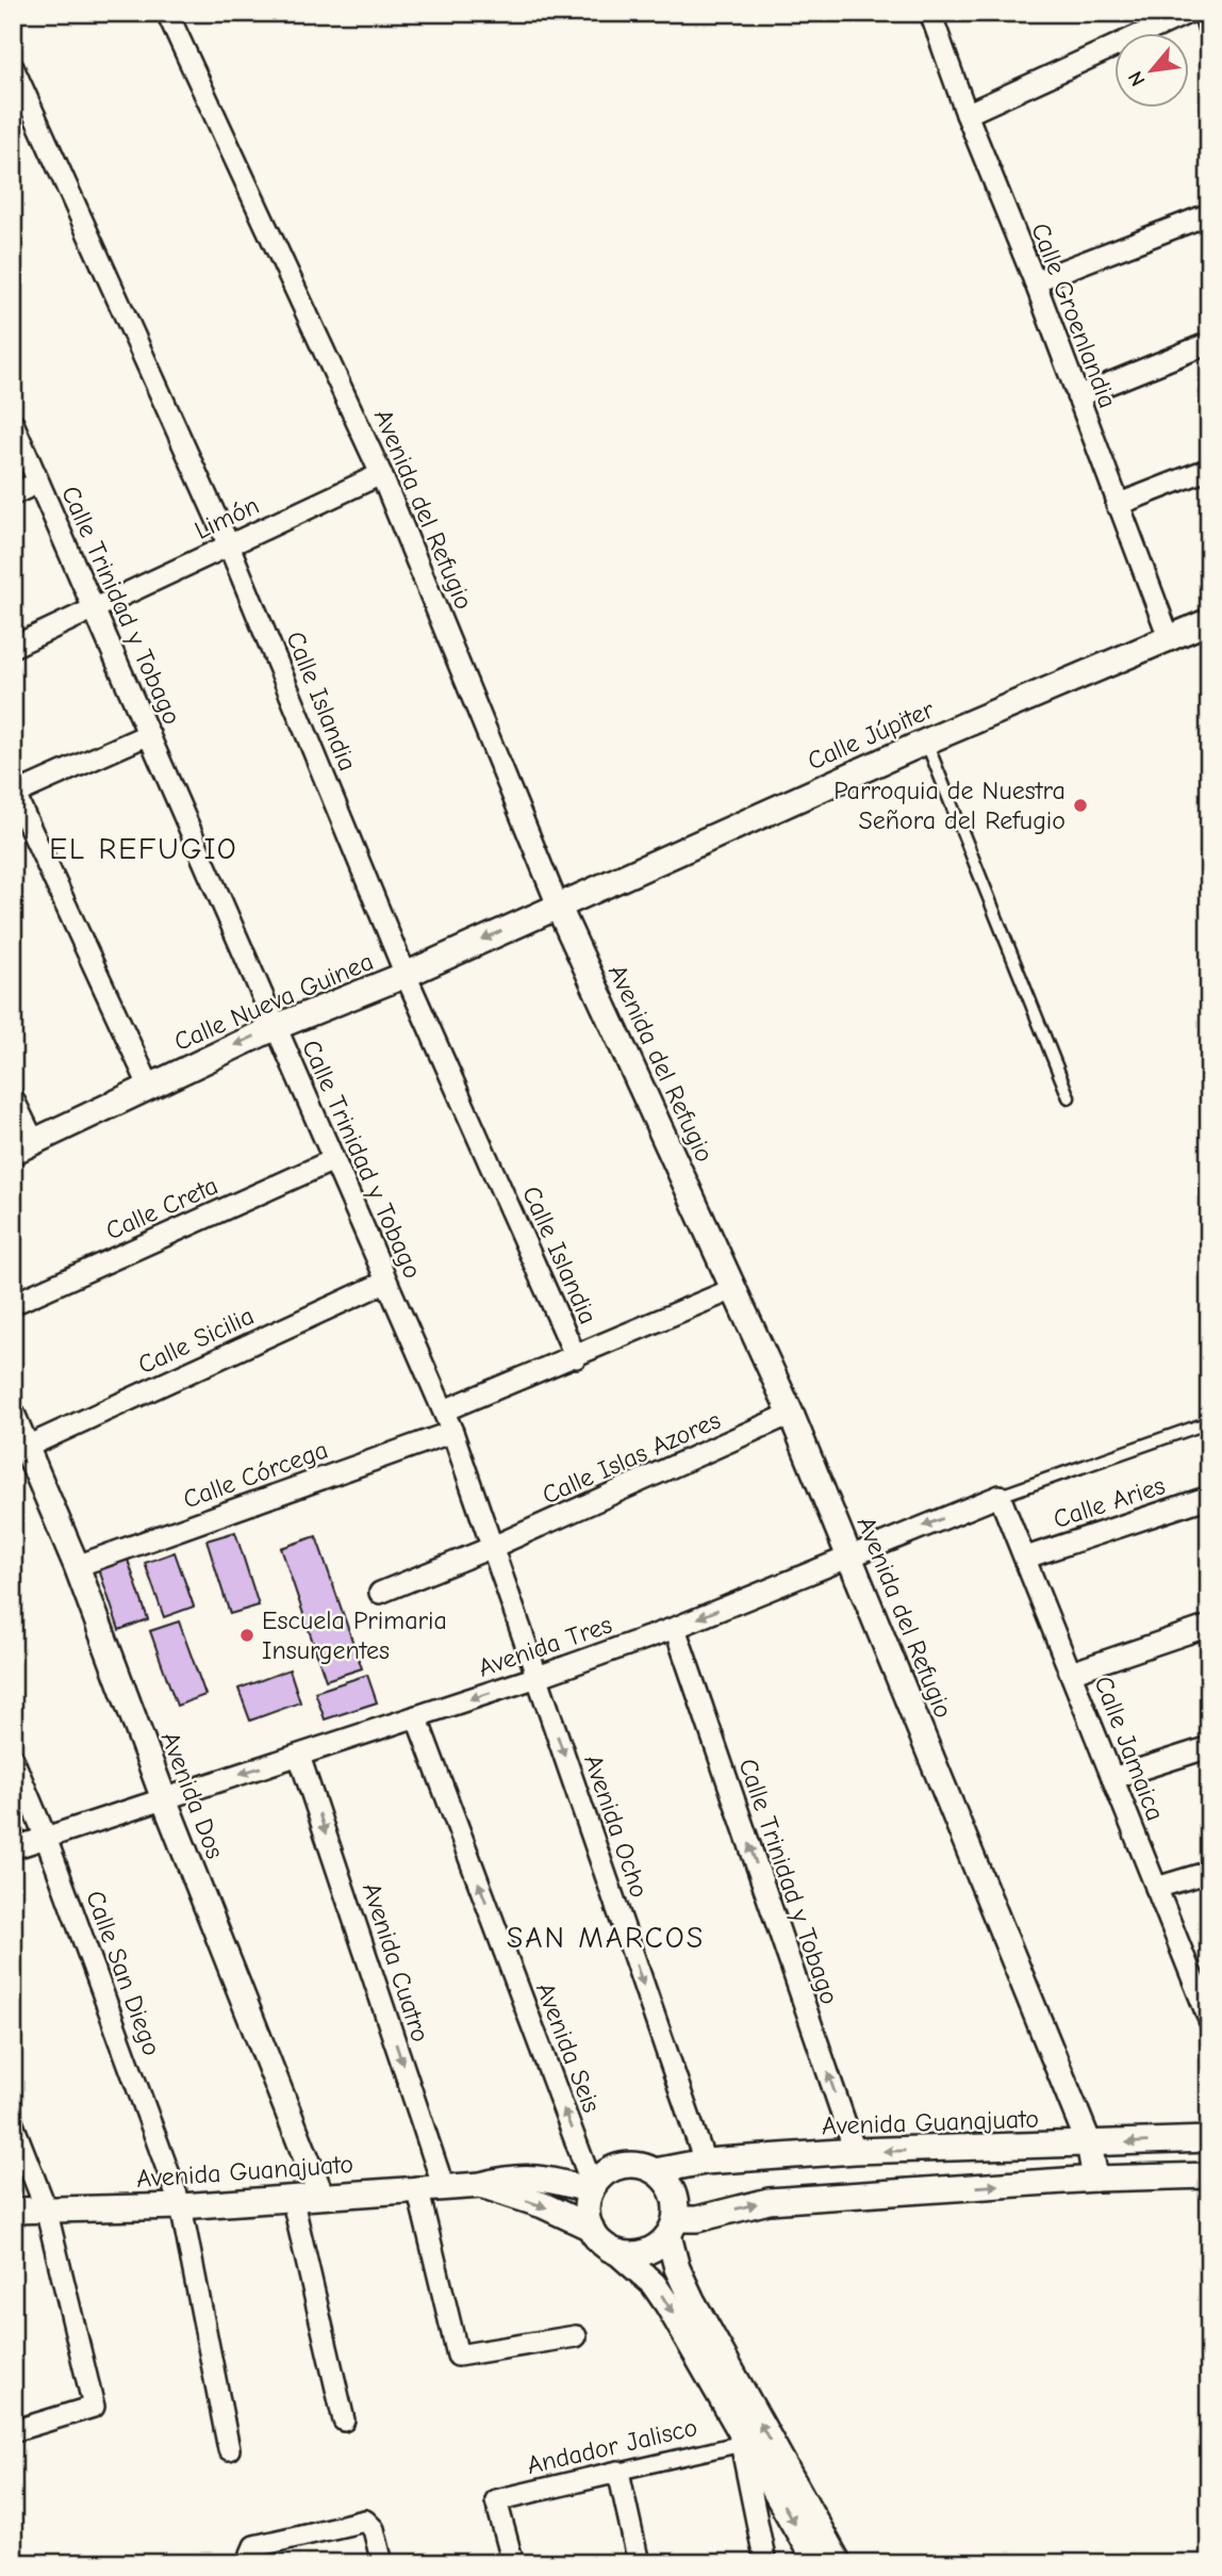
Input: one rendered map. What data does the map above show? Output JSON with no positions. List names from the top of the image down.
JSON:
{
  "streets": {
    "street": [
      "Calle Groenlandia",
      "Avenida del Refugio",
      "Limón",
      "Calle Trinidad y Tobago",
      "Calle Islandia",
      "Calle Júpiter",
      "Calle Nueva Guinea",
      "Calle Creta",
      "Calle Sicilia",
      "Calle Islas Azores",
      "Calle Córcega",
      "Calle Aries",
      "Avenida Tres",
      "Calle Jamaica",
      "Avenida Dos",
      "Avenida Ocho",
      "Avenida Cuatro",
      "Calle San Diego",
      "Avenida Seis",
      "Avenida Guanajuato",
      "Andador Jalisco"
    ]
  },
  "crossings": [
    ["Calle Groenlandia", "Calle Júpiter"],
    ["Avenida del Refugio", "Limón"],
    ["Avenida del Refugio", "Calle Júpiter"],
    ["Avenida del Refugio", "Calle Nueva Guinea"],
    ["Avenida del Refugio", "Calle Islas Azores"],
    ["Avenida del Refugio", "Avenida Tres"],
    ["Avenida del Refugio", "Avenida Guanajuato"],
    ["Limón", "Calle Trinidad y Tobago"],
    ["Limón", "Calle Islandia"],
    ["Calle Trinidad y Tobago", "Calle Nueva Guinea"],
    ["Calle Trinidad y Tobago", "Calle Creta"],
    ["Calle Trinidad y Tobago", "Calle Sicilia"],
    ["Calle Trinidad y Tobago", "Calle Islas Azores"],
    ["Calle Trinidad y Tobago", "Calle Córcega"],
    ["Calle Trinidad y Tobago", "Avenida Tres"],
    ["Calle Trinidad y Tobago", "Avenida Ocho"],
    ["Calle Trinidad y Tobago", "Avenida Guanajuato"],
    ["Calle Islandia", "Calle Nueva Guinea"],
    ["Calle Júpiter", "Calle Nueva Guinea"],
    ["Calle Sicilia", "Avenida Dos"],
    ["Calle Córcega", "Avenida Dos"],
    ["Calle Aries", "Calle Jamaica"],
    ["Avenida Tres", "Calle Jamaica"],
    ["Avenida Tres", "Avenida Dos"],
    ["Avenida Tres", "Avenida Ocho"],
    ["Avenida Tres", "Avenida Cuatro"],
    ["Avenida Tres", "Calle San Diego"],
    ["Avenida Tres", "Avenida Seis"],
    ["Avenida Dos", "Avenida Guanajuato"],
    ["Avenida Ocho", "Avenida Guanajuato"],
    ["Avenida Cuatro", "Avenida Guanajuato"],
    ["Calle San Diego", "Avenida Guanajuato"],
    ["Avenida Seis", "Avenida Guanajuato"]
  ],
  "one_way": [
    "Calle Nueva Guinea",
    "Avenida Tres",
    "Avenida Ocho",
    "Avenida Cuatro",
    "Avenida Seis"
  ],
  "districts": ["EL REFUGIO", "SAN MARCOS"],
  "places": ["Parroquia de Nuestra Señora del Refugio", "Escuela Primaria Insurgentes"],
  "north": "bottom left"
}
